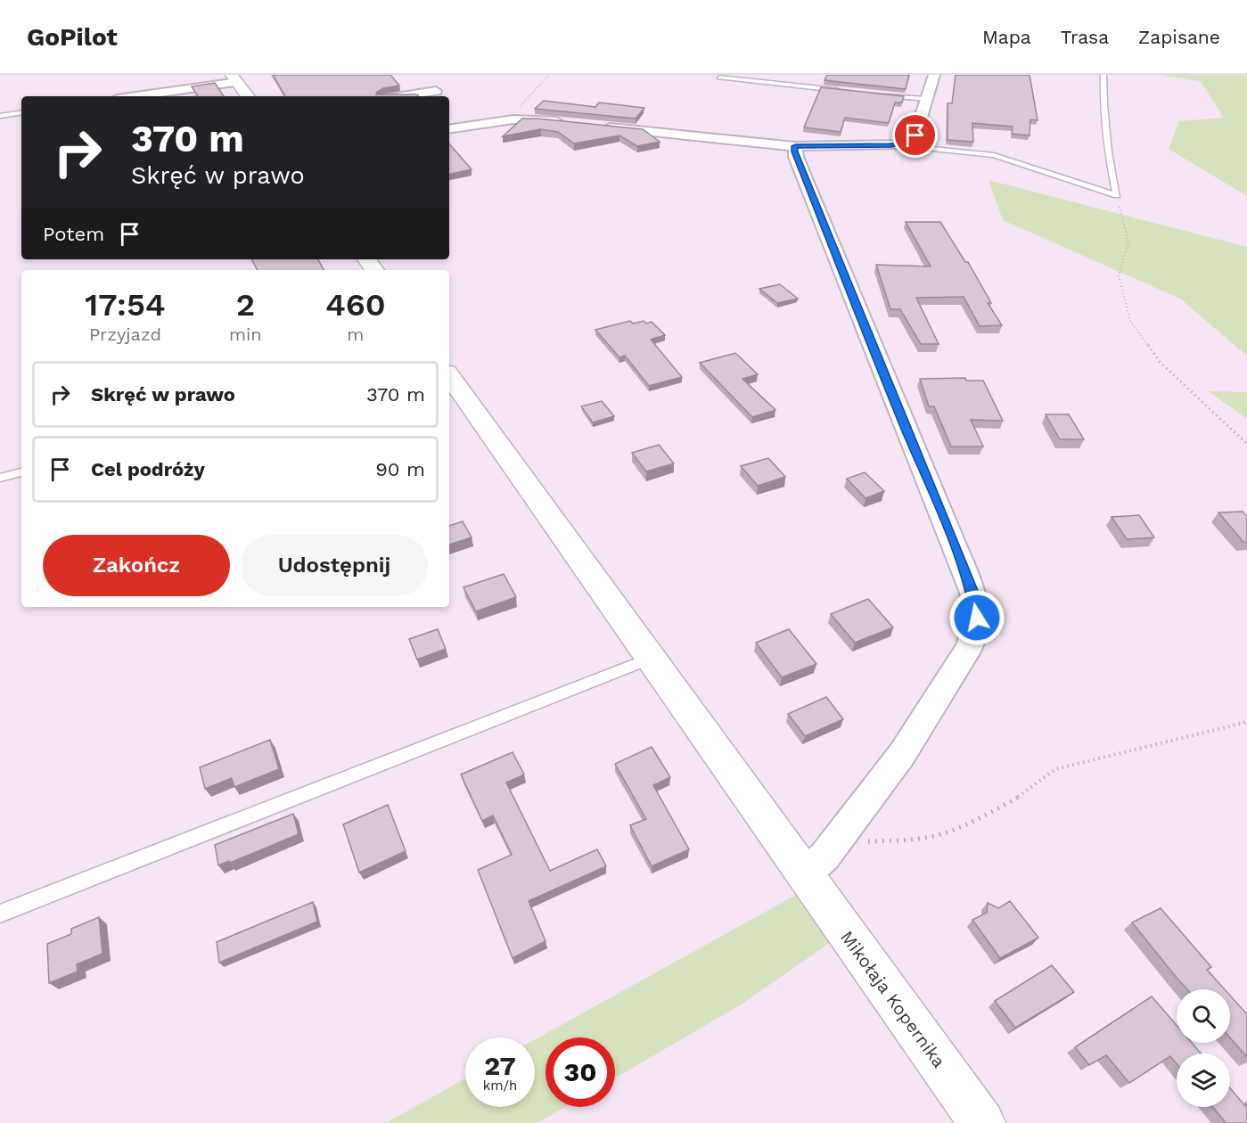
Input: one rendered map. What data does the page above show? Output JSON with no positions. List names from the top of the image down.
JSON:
{
  "streets": {
    "street": ["Mikołaja Kopernika"]
  },
  "page": {
    "header": "GoPilot",
    "nav": ["Mapa", "Trasa", "Zapisane"],
    "turn": ["370 m", "Skręć w prawo"],
    "then": "Potem",
    "eta": [
      "17:54",
      "Przyjazd",
      "2",
      "min",
      "460",
      "m"
    ],
    "list": [
      {
        "name": "Skręć w prawo",
        "value": "370 m"
      },
      {
        "name": "Cel podróży",
        "value": "90 m"
      }
    ],
    "buttons": ["Zakończ", "Udostępnij"],
    "speed": "27 km/h",
    "limit": "30"
  }
}
